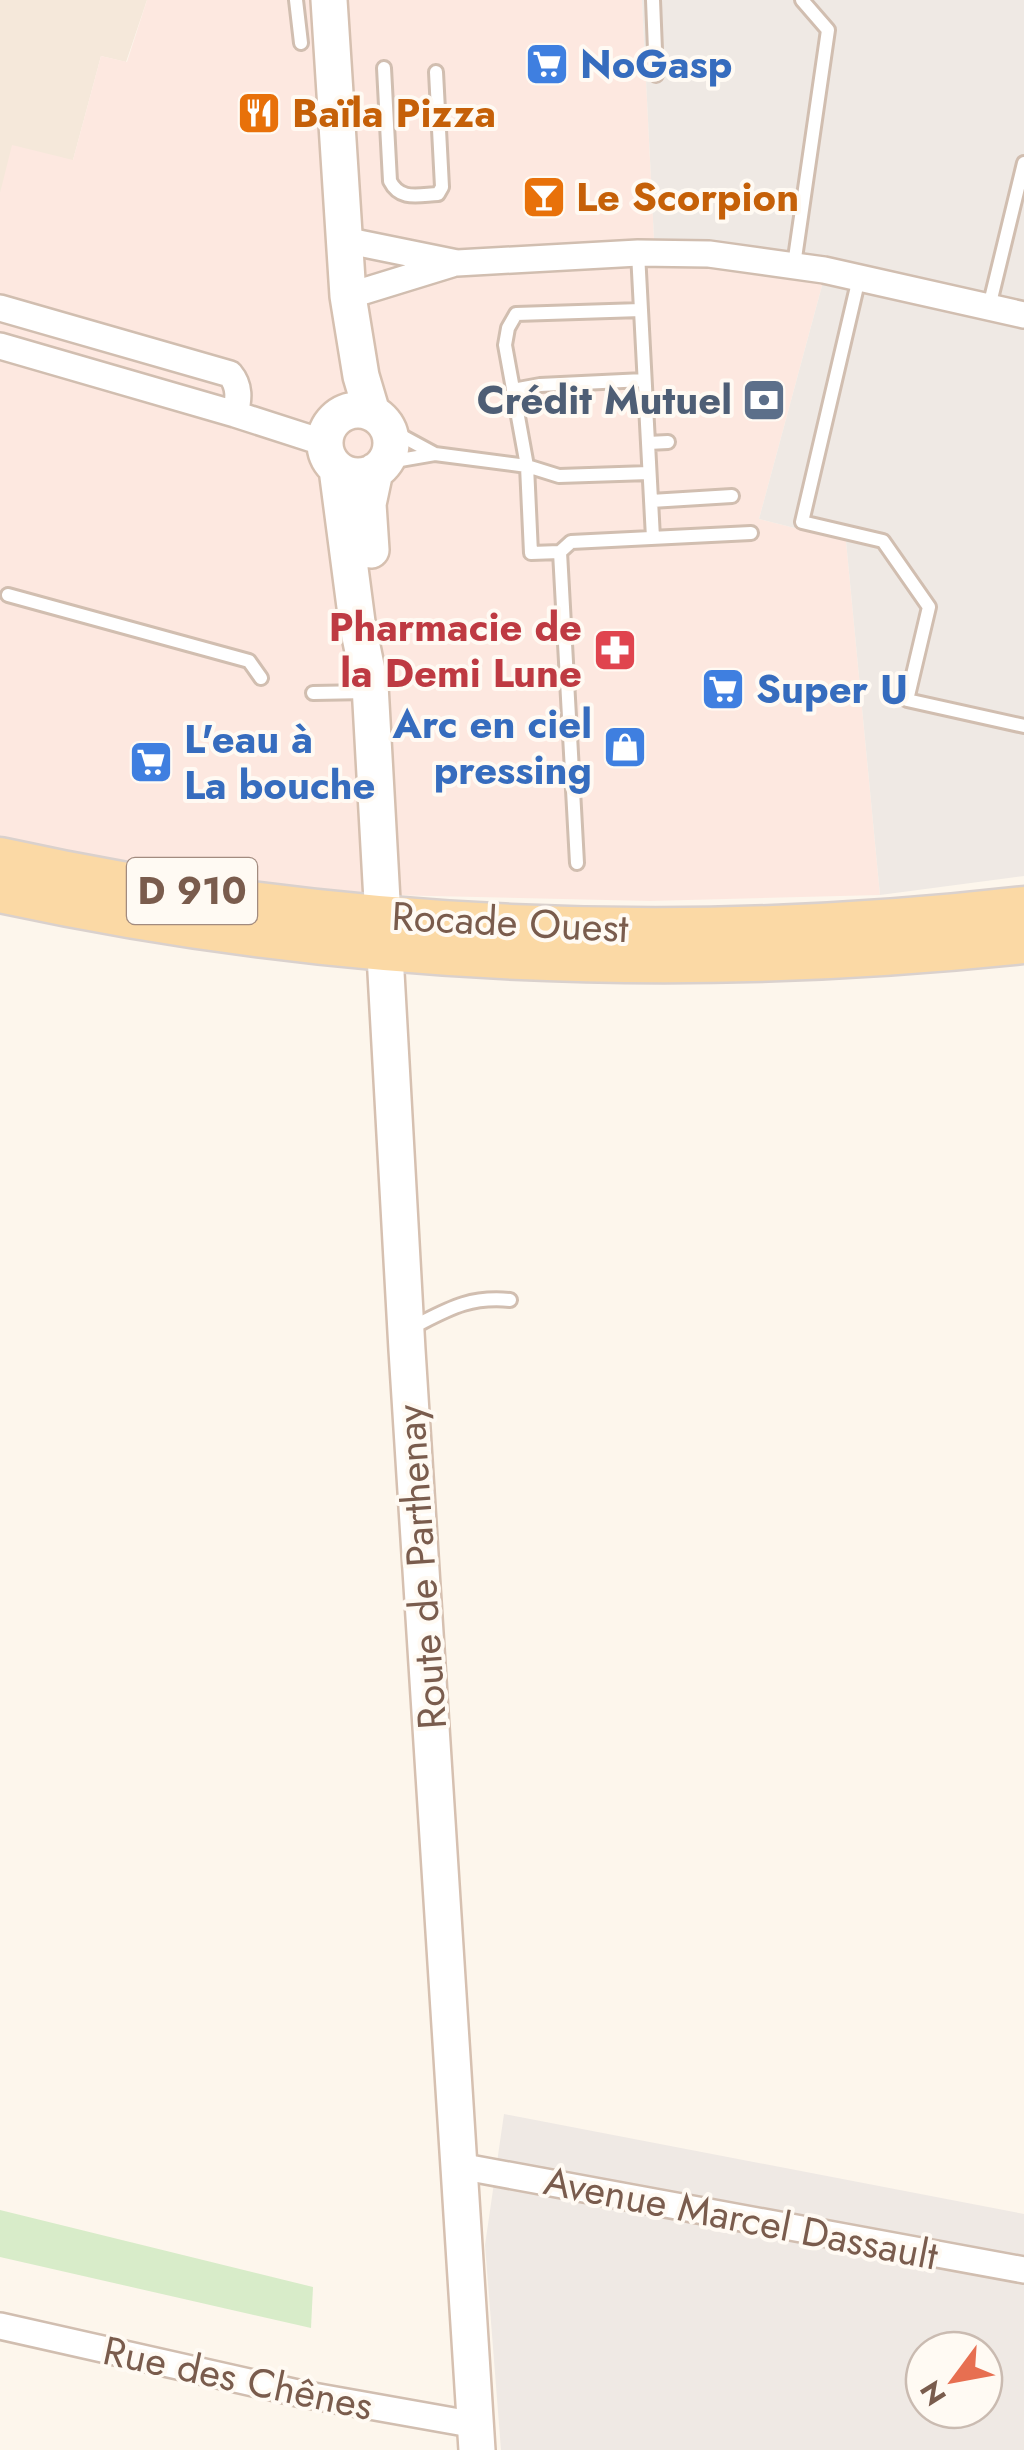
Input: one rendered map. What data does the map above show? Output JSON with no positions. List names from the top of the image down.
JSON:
{
  "streets": {
    "main road": ["D 910", "Rocade Ouest", "Route de Parthenay"],
    "street": ["Avenue Marcel Dassault", "Rue des Chênes"]
  },
  "crossings": [
    ["D 910", "Rocade Ouest"],
    ["D 910", "Route de Parthenay"],
    ["Rocade Ouest", "Route de Parthenay"],
    ["Route de Parthenay", "Avenue Marcel Dassault"],
    ["Route de Parthenay", "Rue des Chênes"]
  ],
  "places": {
    "supermarket": ["NoGasp", "Super U", "L'eau à La bouche"],
    "restaurant": ["Baïla Pizza"],
    "bar": ["Le Scorpion"],
    "bank": ["Crédit Mutuel"],
    "pharmacy": ["Pharmacie de la Demi Lune"],
    "shop": ["Arc en ciel pressing"]
  },
  "north": "bottom left"
}
